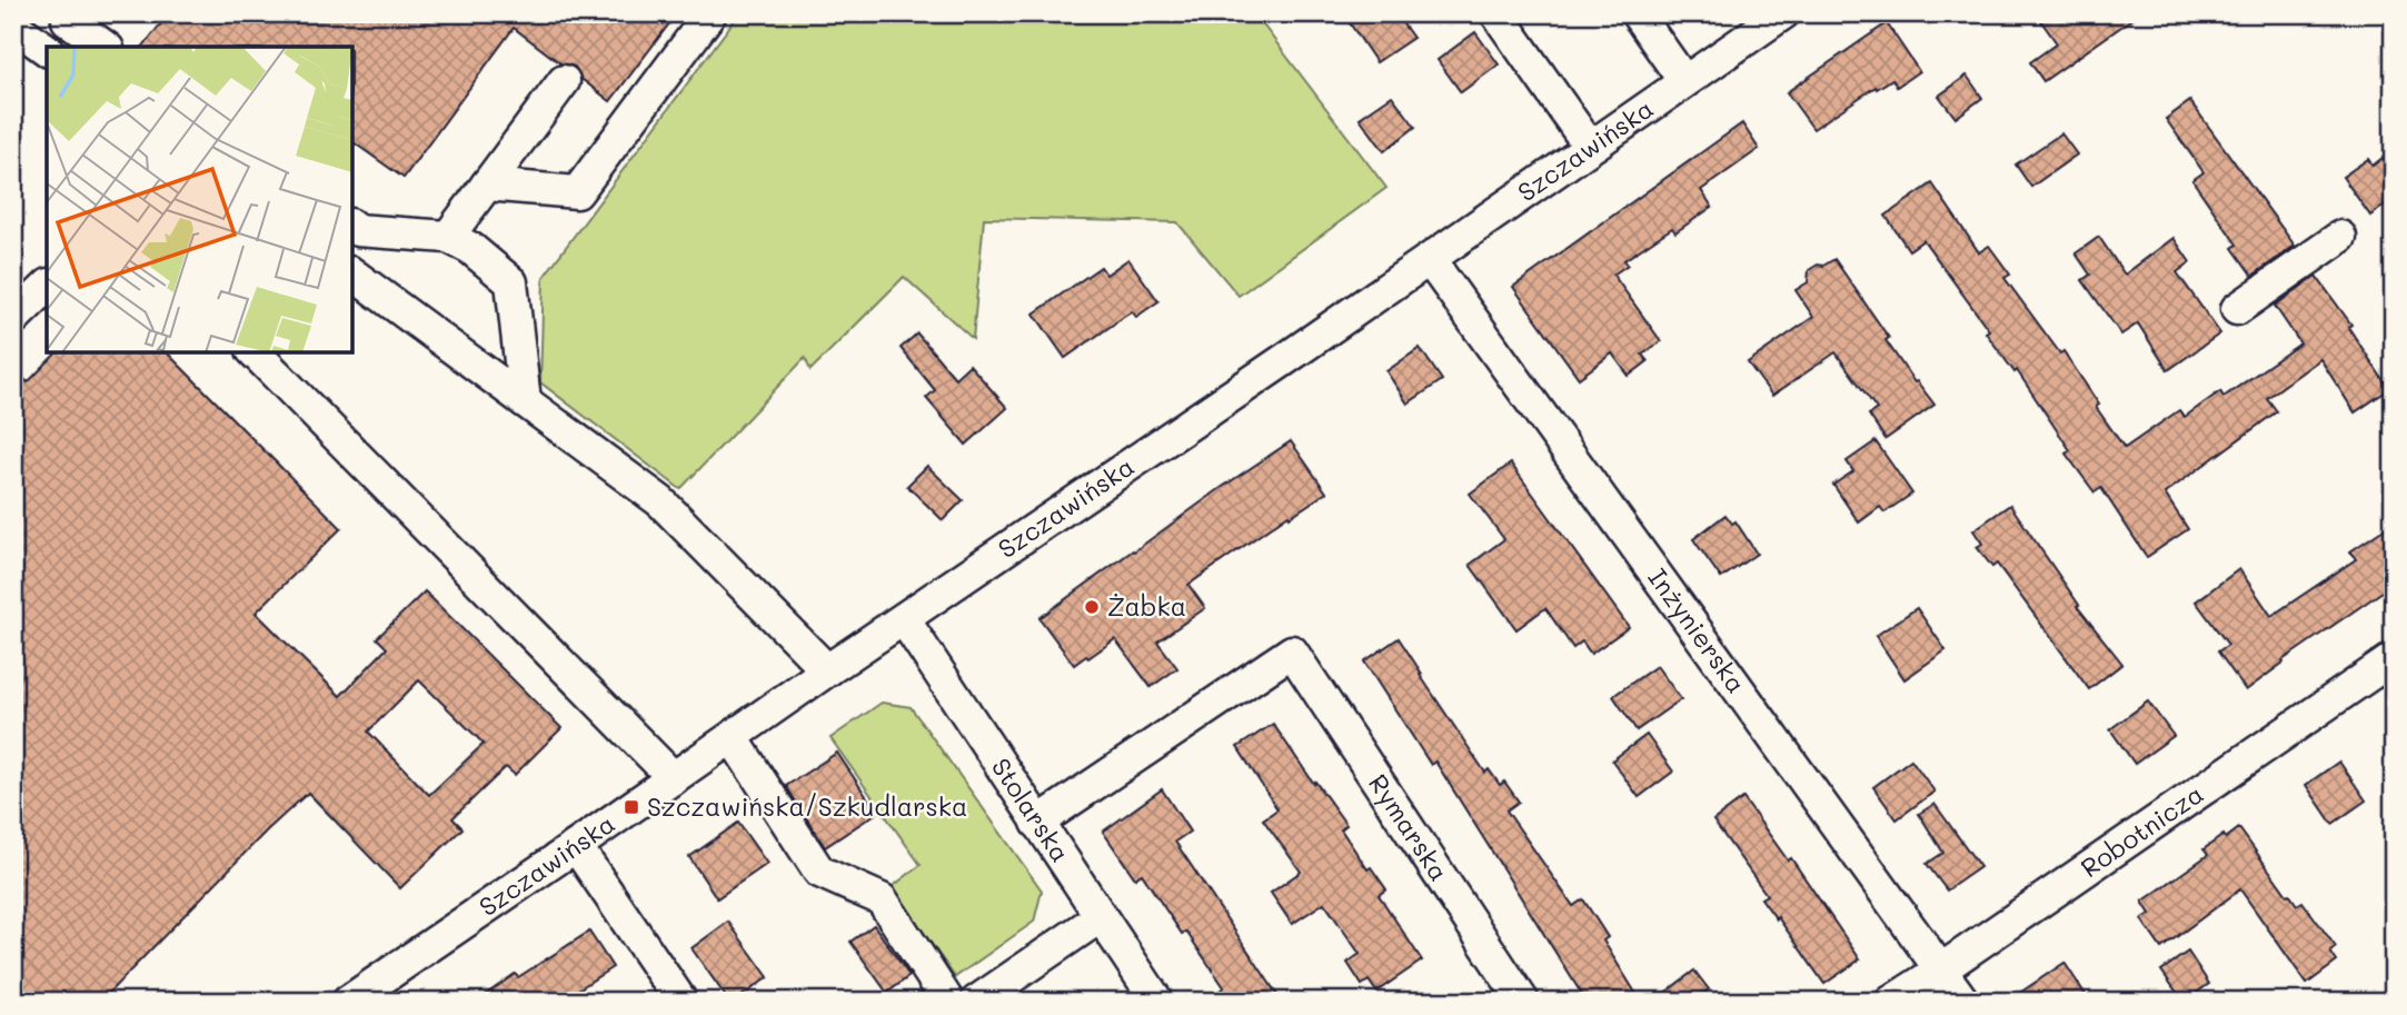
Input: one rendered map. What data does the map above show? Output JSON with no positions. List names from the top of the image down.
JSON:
{
  "streets": {
    "street": [
      "Szczawińska",
      "Inżynierska",
      "Stolarska",
      "Rymarska",
      "Robotnicza"
    ]
  },
  "crossings": [
    ["Szczawińska", "Inżynierska"],
    ["Szczawińska", "Stolarska"],
    ["Inżynierska", "Robotnicza"],
    ["Stolarska", "Rymarska"]
  ],
  "places": {
    "other": ["Żabka"],
    "transit": ["Szczawińska/Szkudlarska"]
  }
}
